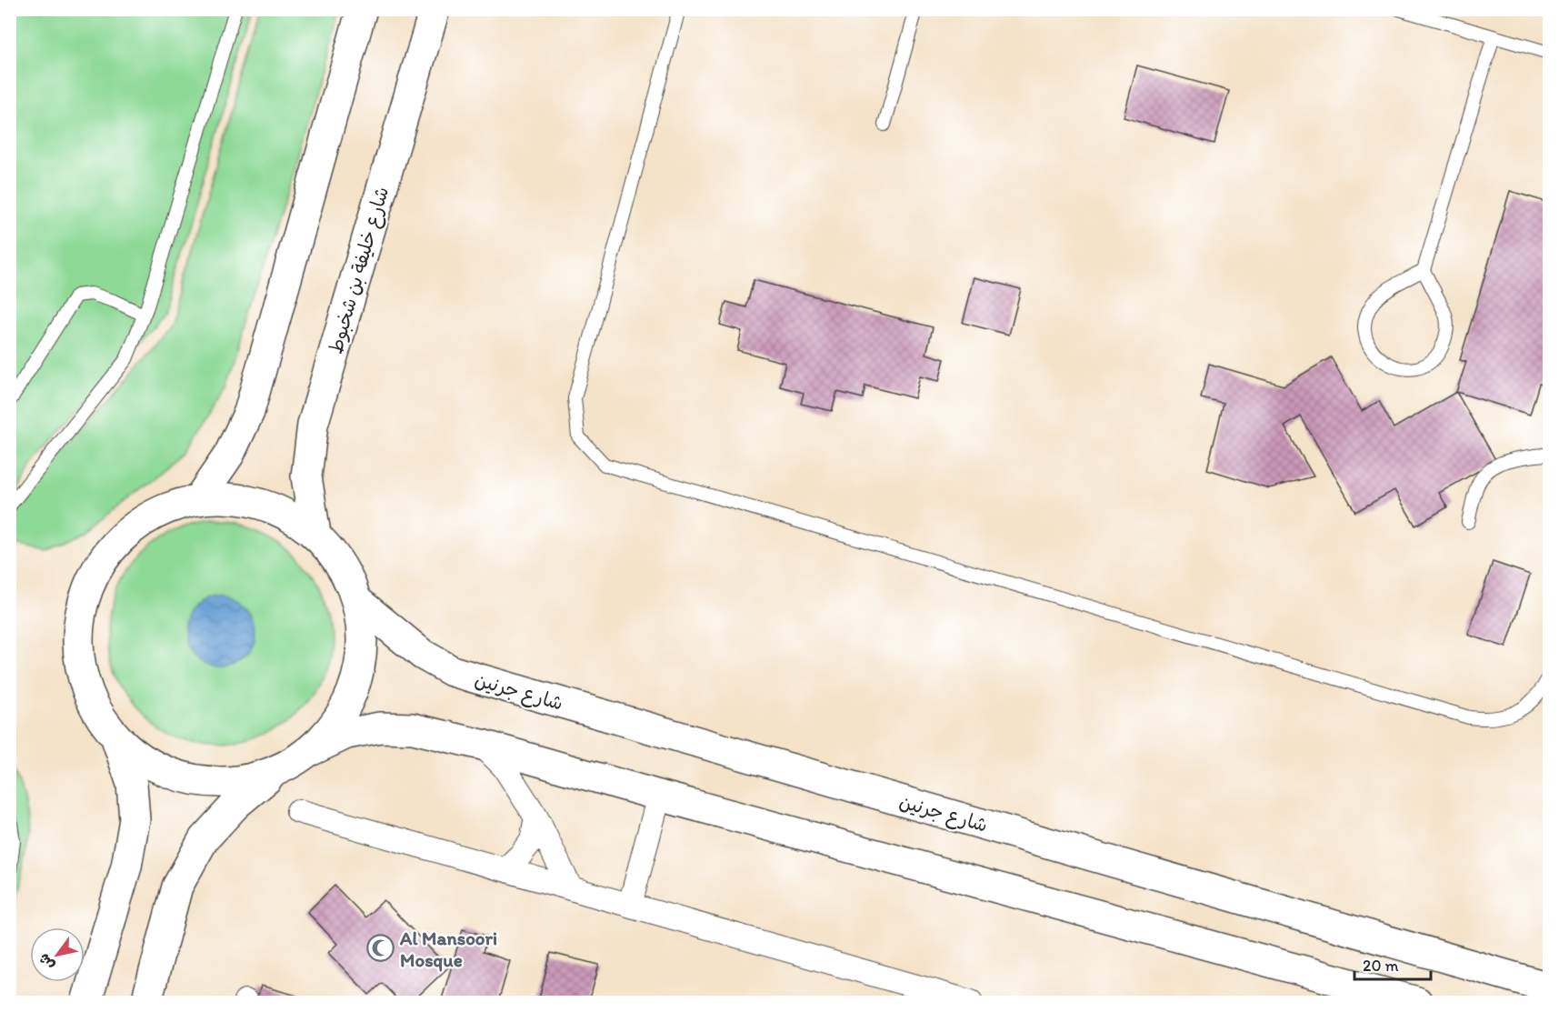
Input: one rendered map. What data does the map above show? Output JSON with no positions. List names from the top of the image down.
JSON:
{
  "streets": {
    "main road": ["شارع خليفة بن شخبوط", "شارع جرنين"]
  },
  "places": {
    "mosque": ["Al Mansoori Mosque"]
  },
  "scale_bar": "20 m",
  "north": "bottom left"
}
